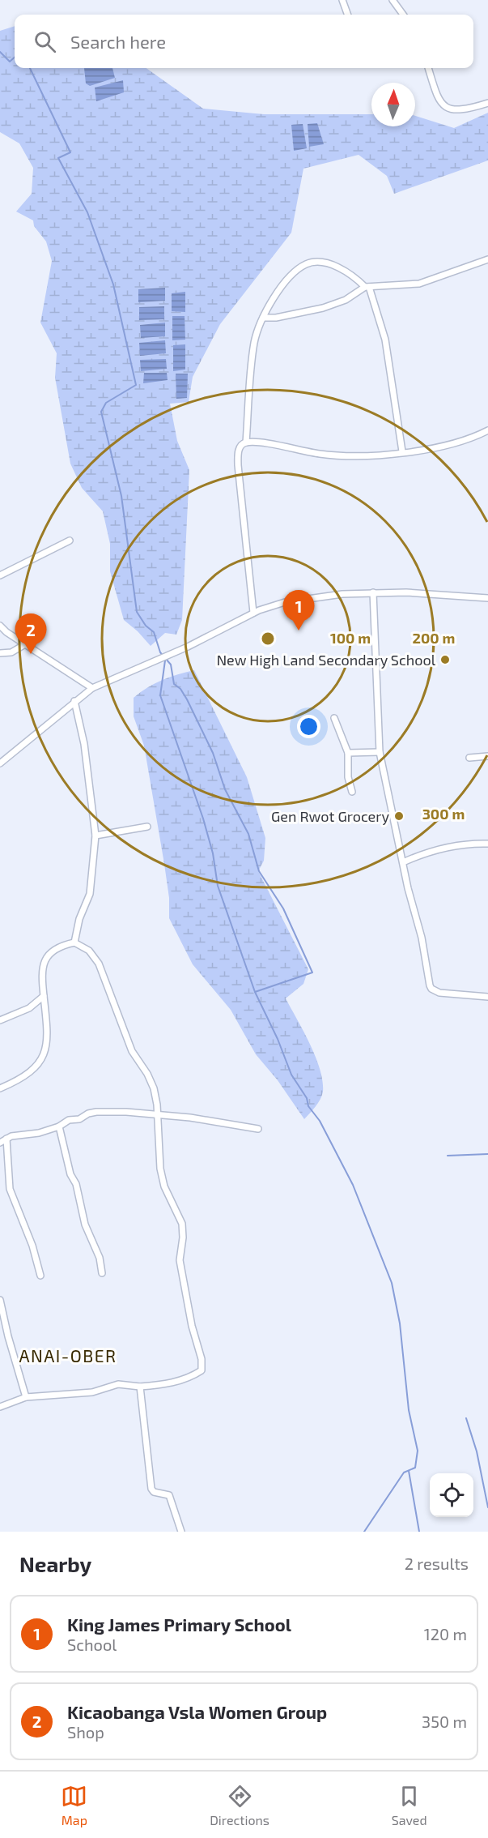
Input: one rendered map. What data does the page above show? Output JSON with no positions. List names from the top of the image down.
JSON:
{
  "districts": ["ANAI-OBER"],
  "places": ["New High Land Secondary School", "Gen Rwot Grocery"],
  "north": "top",
  "page": {
    "search": "Search here",
    "pins": ["1", "2"],
    "heading": ["Nearby", "2 results"],
    "list": [
      {
        "mark": "1",
        "name": "King James Primary School",
        "note": "School",
        "value": "120 m"
      },
      {
        "mark": "2",
        "name": "Kicaobanga Vsla Women Group",
        "note": "Shop",
        "value": "350 m"
      }
    ],
    "nav": ["Map", "Directions", "Saved"]
  },
  "rings": ["100 m", "200 m", "300 m"]
}
